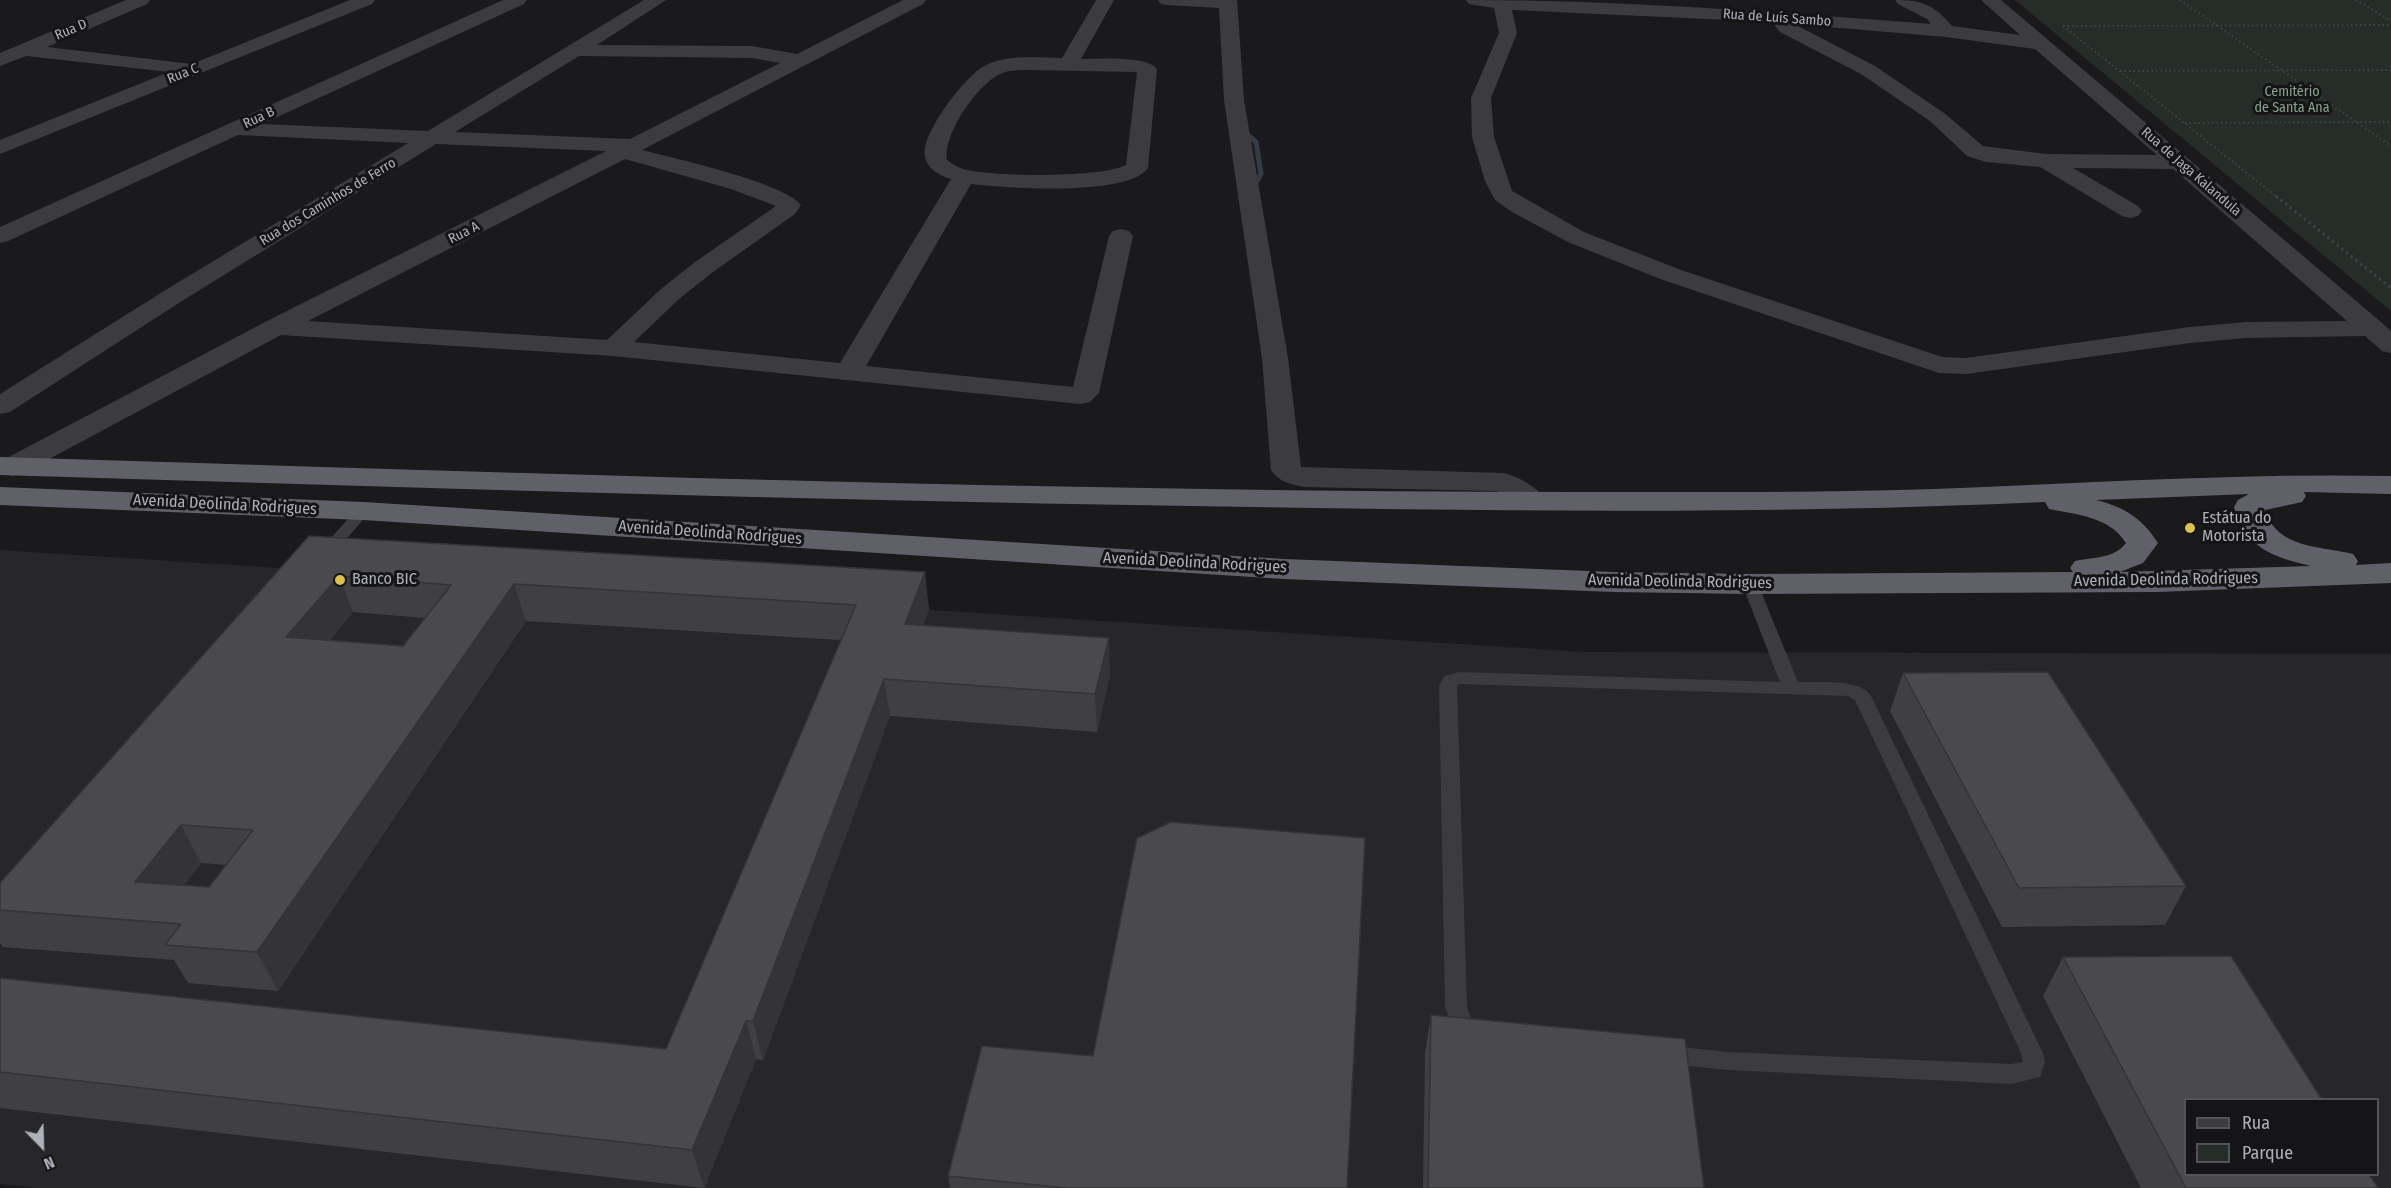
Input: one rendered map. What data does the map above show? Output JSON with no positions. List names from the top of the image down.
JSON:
{
  "streets": {
    "highway": ["Avenida Deolinda Rodrigues"],
    "street": [
      "Rua de Luís Sambo",
      "Rua D",
      "Rua C",
      "Rua B",
      "Rua de Jaga Kalandula",
      "Rua dos Caminhos de Ferro",
      "Rua A"
    ]
  },
  "crossings": [
    ["Rua de Luís Sambo", "Rua de Jaga Kalandula"],
    ["Rua A", "Avenida Deolinda Rodrigues"]
  ],
  "parks": ["Cemitério de Santa Ana"],
  "places": ["Estátua do Motorista", "Banco BIC"],
  "legend": ["Rua", "Parque"],
  "north": "bottom right"
}
